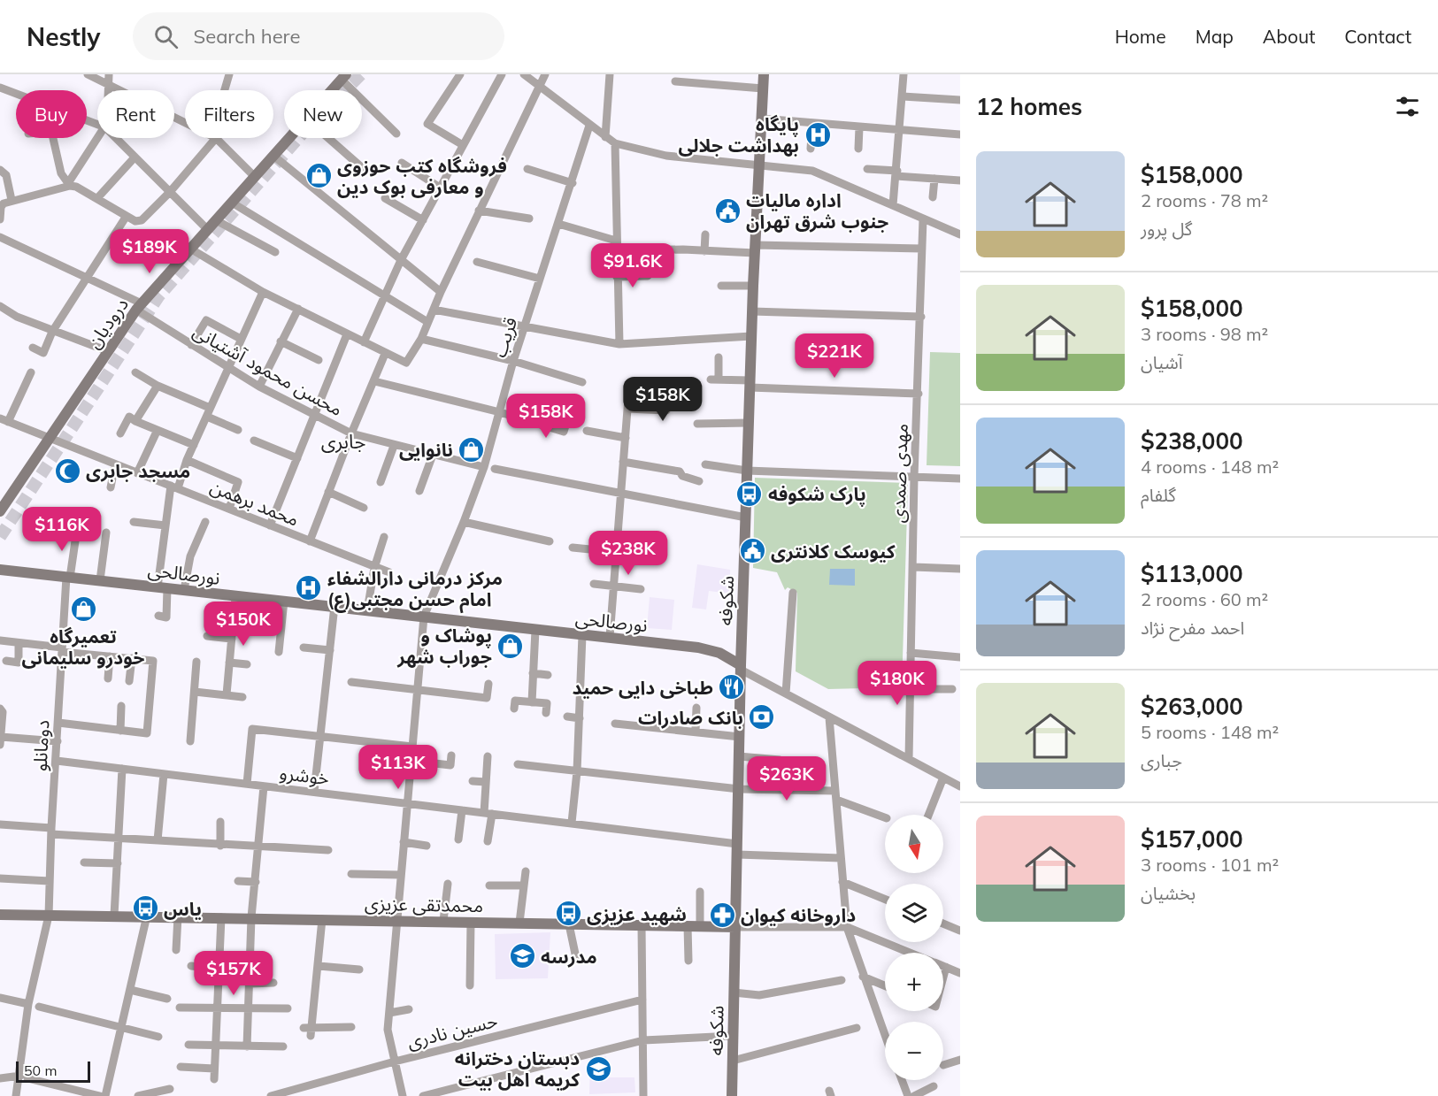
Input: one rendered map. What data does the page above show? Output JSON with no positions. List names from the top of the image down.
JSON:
{
  "streets": {
    "main road": [
      "درودیان",
      "نورصالحی",
      "شکوفه",
      "محمدتقی عزیزی"
    ],
    "street": [
      "قریب",
      "محسن محمود آشتیانی",
      "مهدی صمدی",
      "محمد برهمن",
      "دومانلو",
      "خوشرو",
      "حسین نادری"
    ]
  },
  "crossings": [
    ["درودیان", "محسن محمود آشتیانی"],
    ["درودیان", "محمد برهمن"],
    ["قریب", "محسن محمود آشتیانی"],
    ["قریب", "نورصالحی"],
    ["قریب", "خوشرو"],
    ["قریب", "محمدتقی عزیزی"],
    ["قریب", "حسین نادری"],
    ["نورصالحی", "شکوفه"],
    ["نورصالحی", "دومانلو"],
    ["شکوفه", "خوشرو"],
    ["شکوفه", "محمدتقی عزیزی"],
    ["دومانلو", "خوشرو"],
    ["دومانلو", "محمدتقی عزیزی"]
  ],
  "districts": ["جابری"],
  "places": {
    "hospital": ["پایگاه بهداشت جلالی", "مرکز درمانی دارالشفاء امام حسن مجتبی(ع)"],
    "shop": [
      "فروشگاه کتب حوزوی و معارفی بوک دین",
      "نانوایی",
      "تعمیرگاه خودرو سلیمانی",
      "پوشاک و جوراب شهر"
    ],
    "public building": ["اداره مالیات جنوب شرق تهران", "کیوسک کلانتری"],
    "mosque": ["مسجد جابری"],
    "bus stop": ["پارک شکوفه", "یاس", "شهید عزیزی"],
    "restaurant": ["طباخی دایی حمید"],
    "bank": ["بانک صادرات"],
    "pharmacy": ["داروخانه کیوان"],
    "school or university": ["مدرسه", "دبستان دخترانه کریمه اهل بیت"]
  },
  "scale_bar": "50 m",
  "north": "bottom",
  "page": {
    "header": "Nestly",
    "search": "Search here",
    "nav": [
      "Home",
      "Map",
      "About",
      "Contact"
    ],
    "heading": "12 homes",
    "chip": [
      "Buy",
      "Rent",
      "Filters",
      "New"
    ],
    "list": [
      {
        "name": "$158,000",
        "note": "2 rooms · 78 m² · گل پرور"
      },
      {
        "name": "$158,000",
        "note": "3 rooms · 98 m² · آشیان"
      },
      {
        "name": "$238,000",
        "note": "4 rooms · 148 m² · گلفام"
      },
      {
        "name": "$113,000",
        "note": "2 rooms · 60 m² · احمد مفرح نژاد"
      },
      {
        "name": "$263,000",
        "note": "5 rooms · 148 m² · جباری"
      },
      {
        "name": "$157,000",
        "note": "3 rooms · 101 m² · بخشیان"
      }
    ],
    "price": [
      "$189K",
      "$91.6K",
      "$221K",
      "$158K",
      "$158K",
      "$116K",
      "$238K",
      "$150K",
      "$180K",
      "$113K",
      "$263K",
      "$157K"
    ],
    "map_buttons": ["+", "−"],
    "scale": "50 m"
  }
}
